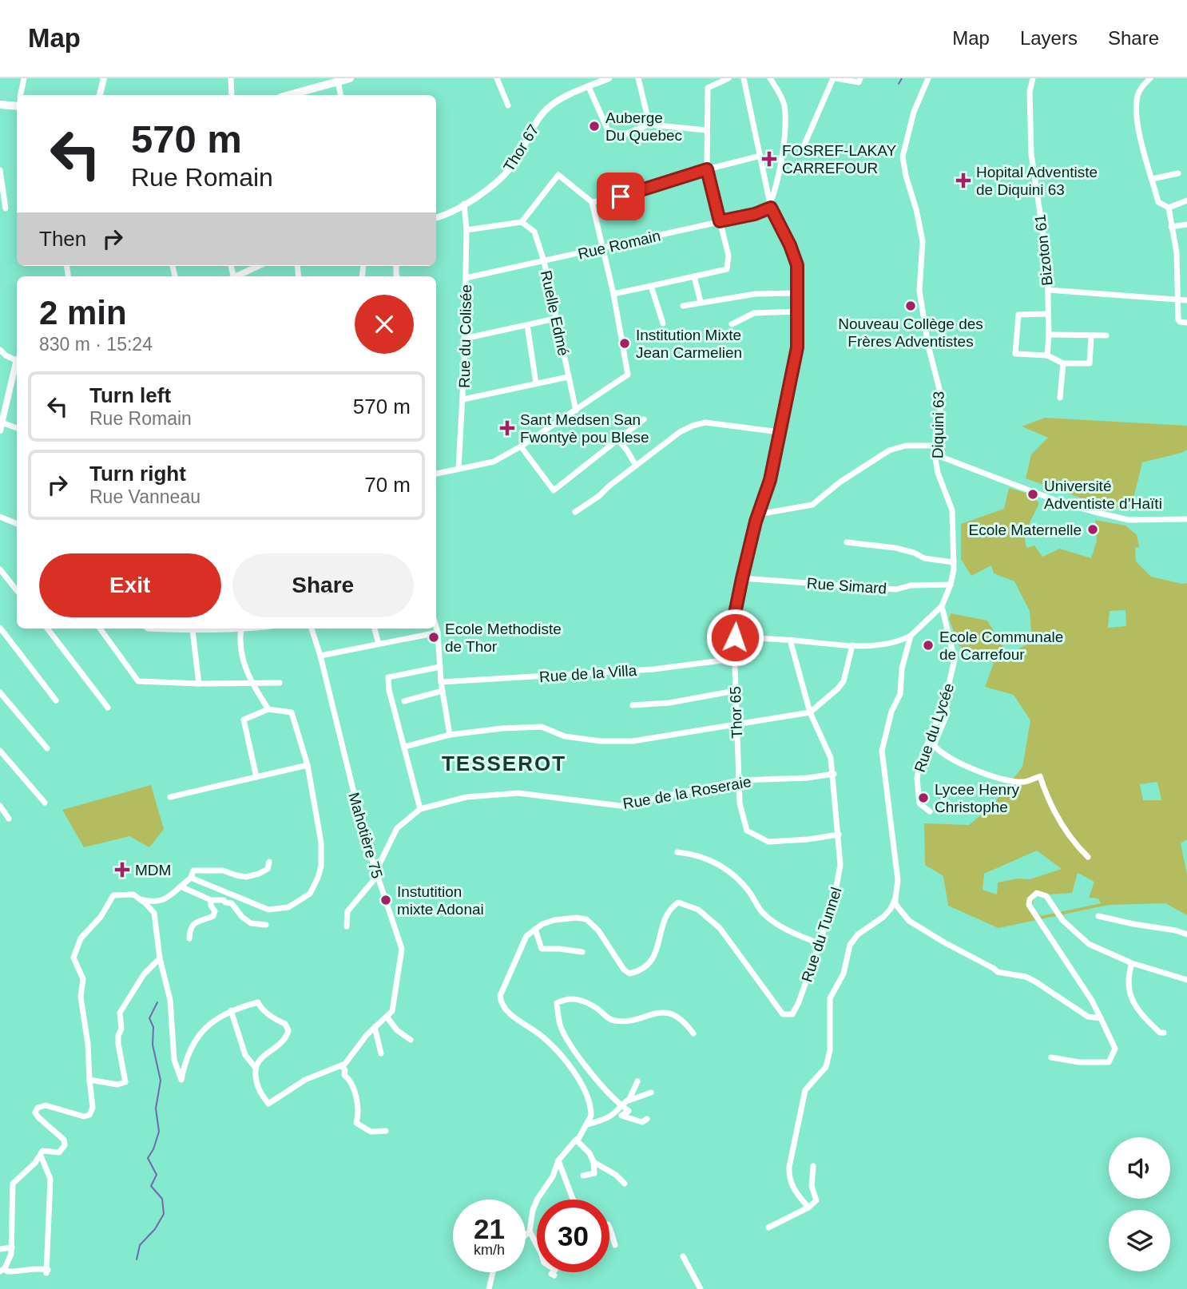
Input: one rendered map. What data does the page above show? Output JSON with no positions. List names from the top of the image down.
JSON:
{
  "streets": {
    "street": [
      "Thor 67",
      "Rue Romain",
      "Bizoton 61",
      "Ruelle Edmé",
      "Rue du Colisée",
      "Diquini 63",
      "Rue Simard",
      "Rue de la Villa",
      "Thor 65",
      "Rue du Lycée",
      "Rue de la Roseraie",
      "Mahotière 75",
      "Rue du Tunnel"
    ]
  },
  "crossings": [
    ["Thor 67", "Rue du Colisée"],
    ["Rue Romain", "Ruelle Edmé"],
    ["Rue Romain", "Rue du Colisée"],
    ["Rue Romain", "Thor 65"],
    ["Diquini 63", "Rue Simard"],
    ["Diquini 63", "Rue du Lycée"],
    ["Rue Simard", "Thor 65"],
    ["Rue de la Villa", "Thor 65"],
    ["Thor 65", "Rue de la Roseraie"],
    ["Thor 65", "Rue du Tunnel"],
    ["Rue de la Roseraie", "Mahotière 75"],
    ["Rue de la Roseraie", "Rue du Tunnel"]
  ],
  "districts": ["TESSEROT"],
  "places": {
    "other": [
      "Auberge Du Quebec",
      "Nouveau Collège des Frères Adventistes",
      "Institution Mixte Jean Carmelien",
      "Université Adventiste d’Haïti",
      "Ecole Maternelle",
      "Ecole Methodiste de Thor",
      "Ecole Communale de Carrefour",
      "Lycee Henry Christophe",
      "Instutition mixte Adonai"
    ],
    "health": [
      "FOSREF-LAKAY CARREFOUR",
      "Hopital Adventiste de Diquini 63",
      "Sant Medsen San Fwontyè pou Blese",
      "MDM"
    ]
  },
  "page": {
    "header": "Map",
    "nav": ["Map", "Layers", "Share"],
    "turn": ["570 m", "Rue Romain"],
    "then": "Then",
    "heading": ["2 min", "830 m · 15:24"],
    "list": [
      {
        "name": "Turn left",
        "note": "Rue Romain",
        "value": "570 m"
      },
      {
        "name": "Turn right",
        "note": "Rue Vanneau",
        "value": "70 m"
      }
    ],
    "buttons": ["Exit", "Share"],
    "speed": "21 km/h",
    "limit": "30"
  }
}
